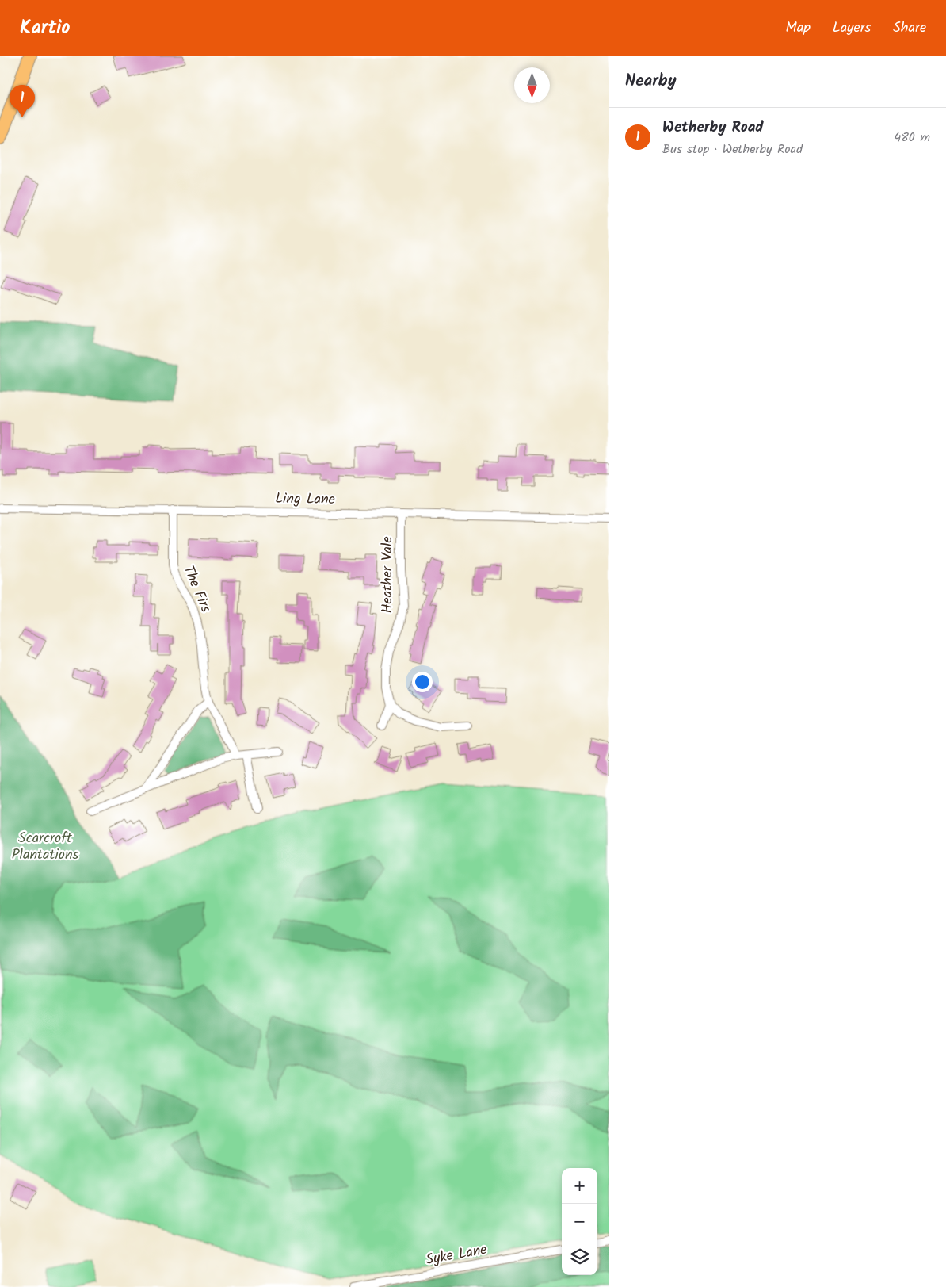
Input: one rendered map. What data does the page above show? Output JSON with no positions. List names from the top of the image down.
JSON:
{
  "streets": {
    "street": [
      "Ling Lane",
      "Heather Vale",
      "The Firs",
      "Syke Lane"
    ]
  },
  "crossings": [
    ["Ling Lane", "Heather Vale"],
    ["Ling Lane", "The Firs"]
  ],
  "parks": ["Scarcroft Plantations"],
  "north": "bottom",
  "page": {
    "header": "Kartio",
    "nav": ["Map", "Layers", "Share"],
    "heading": "Nearby",
    "pins": "1",
    "list": [
      {
        "mark": "1",
        "name": "Wetherby Road",
        "note": "Bus stop · Wetherby Road",
        "value": "480 m"
      }
    ],
    "map_buttons": ["+", "−"]
  }
}
